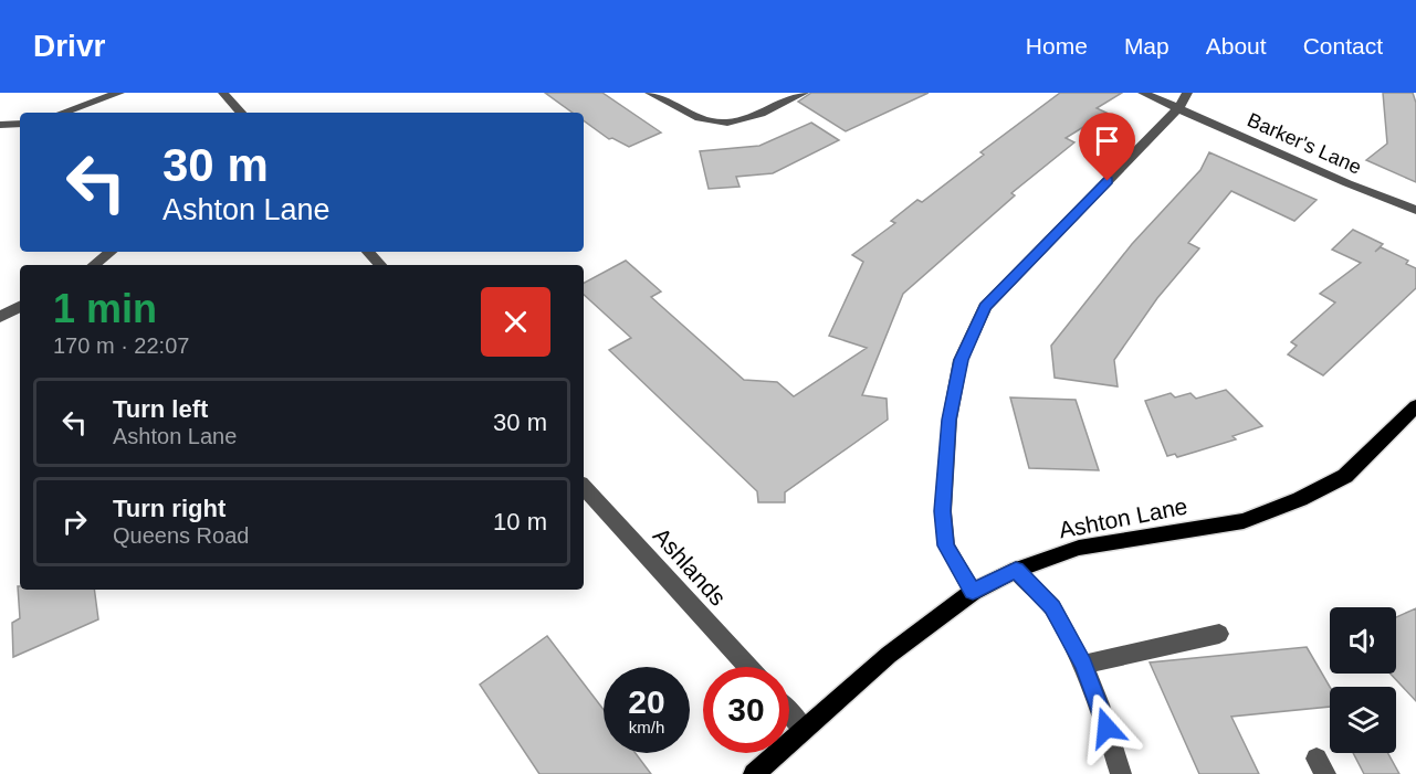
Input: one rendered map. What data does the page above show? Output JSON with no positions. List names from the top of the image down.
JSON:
{
  "streets": {
    "main road": ["Ashton Lane"],
    "street": ["Barker's Lane", "Ashlands"]
  },
  "page": {
    "header": "Drivr",
    "nav": [
      "Home",
      "Map",
      "About",
      "Contact"
    ],
    "turn": ["30 m", "Ashton Lane"],
    "heading": ["1 min", "170 m · 22:07"],
    "list": [
      {
        "name": "Turn left",
        "note": "Ashton Lane",
        "value": "30 m"
      },
      {
        "name": "Turn right",
        "note": "Queens Road",
        "value": "10 m"
      }
    ],
    "speed": "20 km/h",
    "limit": "30"
  }
}
